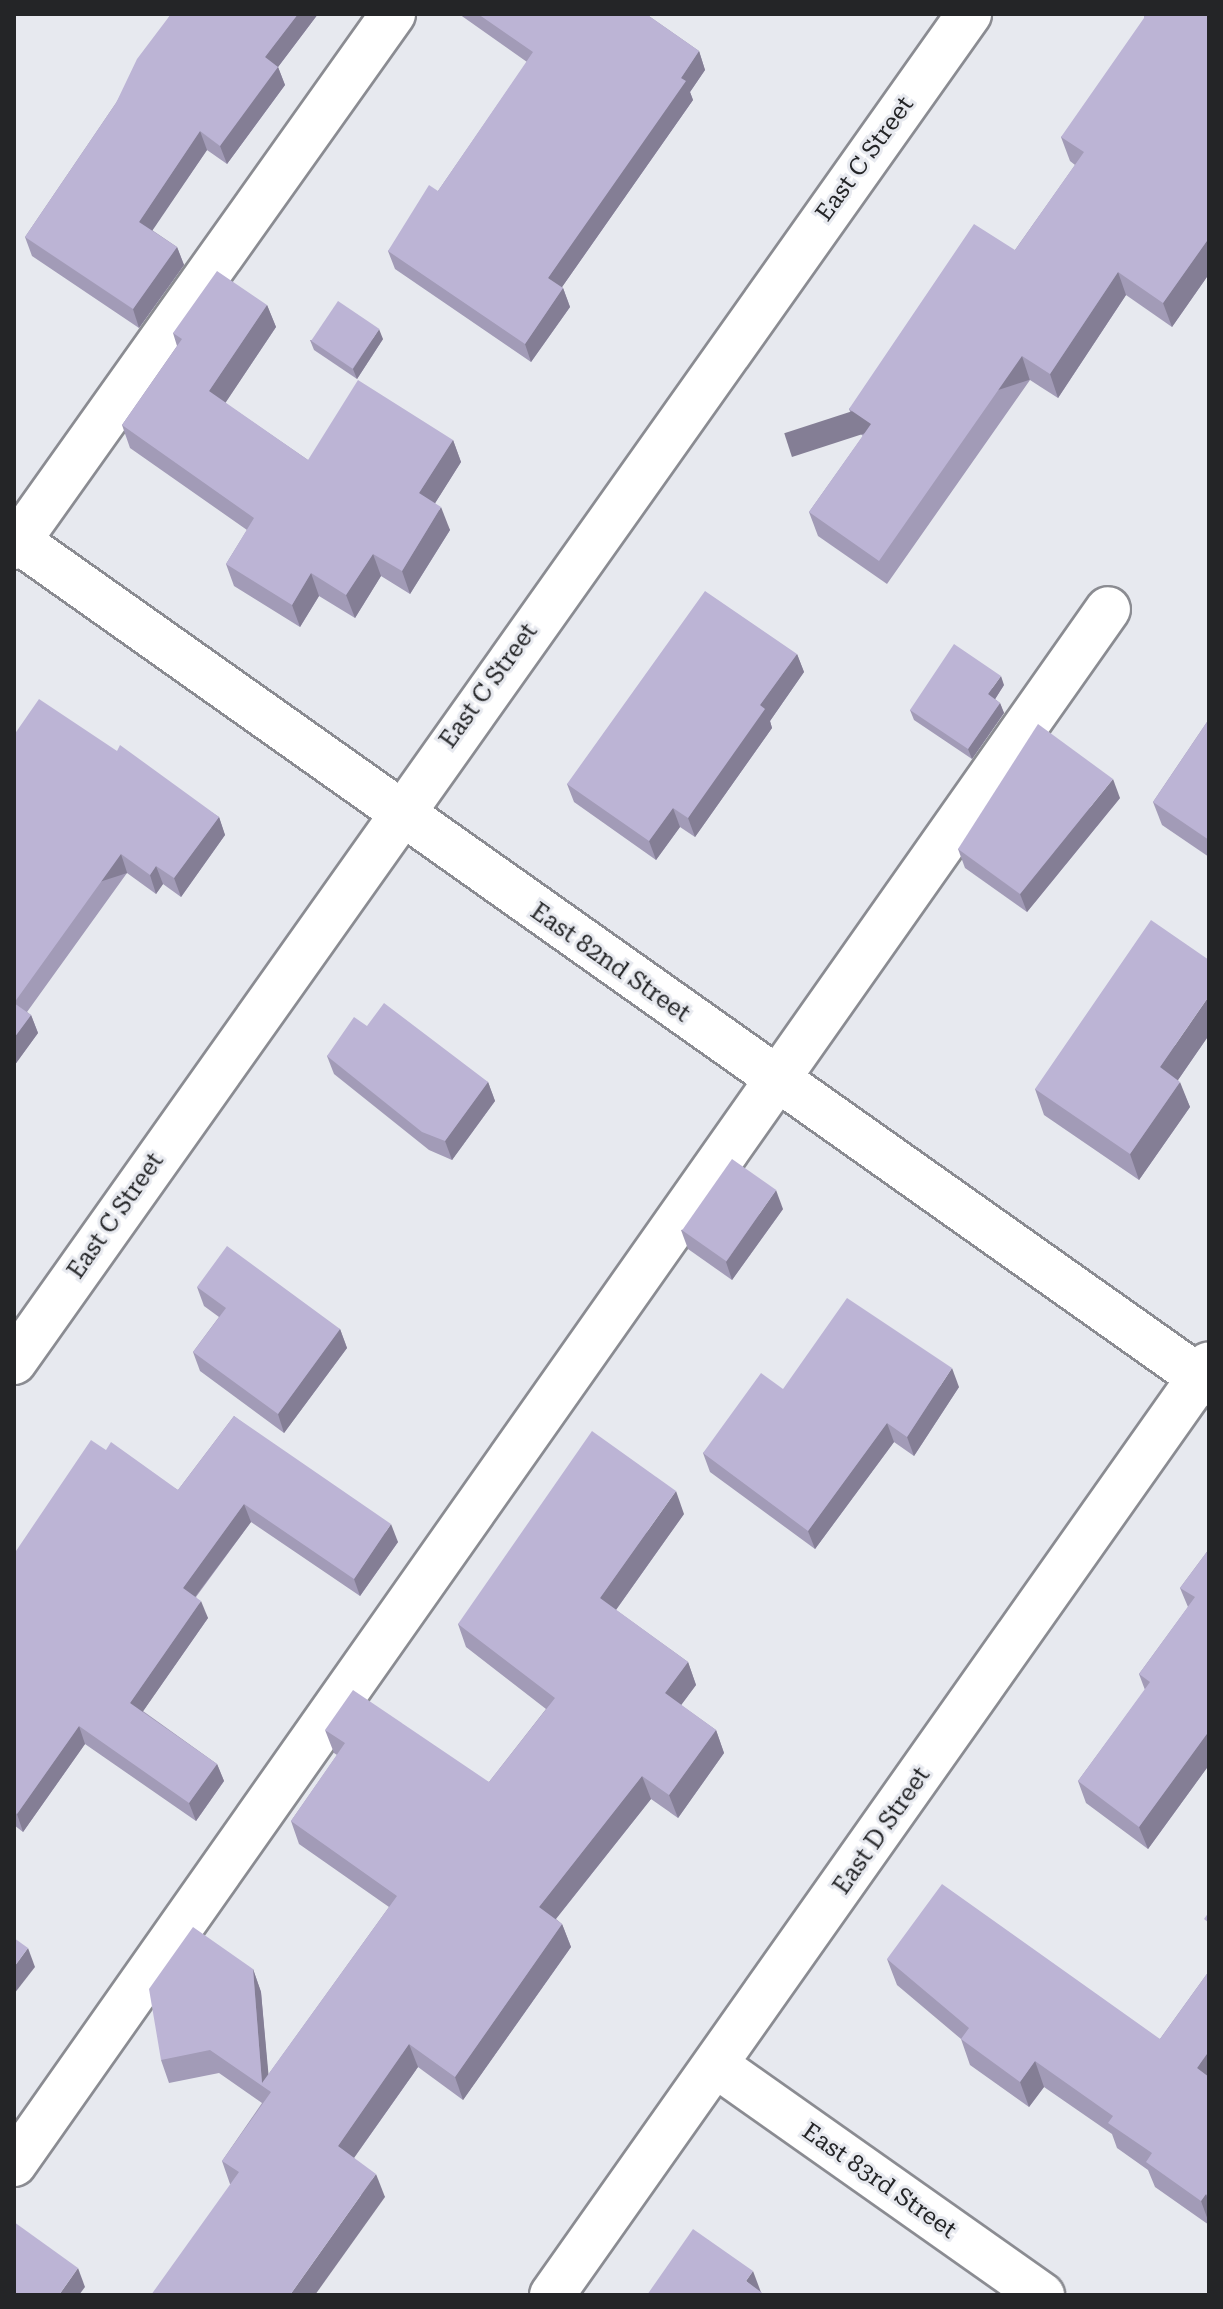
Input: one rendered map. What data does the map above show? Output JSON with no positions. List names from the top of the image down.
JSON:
{
  "streets": {
    "street": [
      "East C Street",
      "East 82nd Street",
      "East D Street",
      "East 83rd Street"
    ]
  },
  "crossings": [
    ["East C Street", "East 82nd Street"],
    ["East 82nd Street", "East D Street"],
    ["East D Street", "East 83rd Street"]
  ]
}
